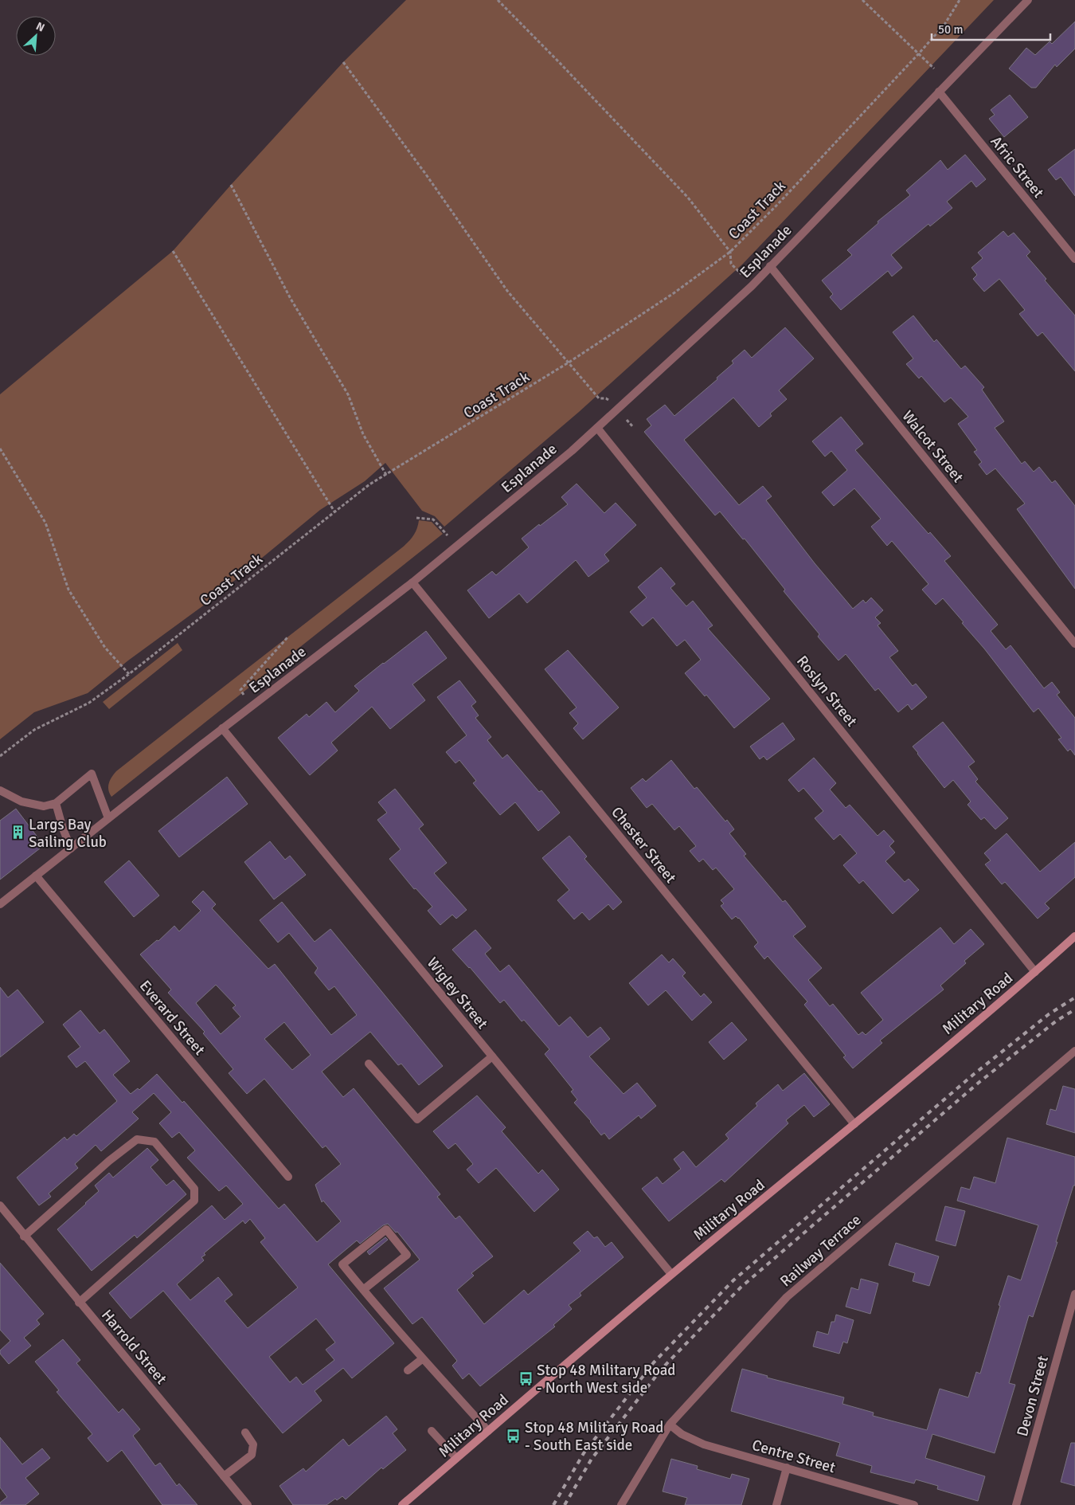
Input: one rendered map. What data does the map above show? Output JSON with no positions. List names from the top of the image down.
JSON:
{
  "streets": {
    "main road": ["Military Road"],
    "street": [
      "Afric Street",
      "Esplanade",
      "Walcot Street",
      "Roslyn Street",
      "Chester Street",
      "Wigley Street",
      "Everard Street",
      "Railway Terrace",
      "Harrold Street",
      "Devon Street",
      "Centre Street"
    ],
    "path": ["Coast Track"]
  },
  "crossings": [
    ["Afric Street", "Esplanade"],
    ["Esplanade", "Walcot Street"],
    ["Esplanade", "Roslyn Street"],
    ["Esplanade", "Chester Street"],
    ["Esplanade", "Wigley Street"],
    ["Esplanade", "Everard Street"],
    ["Roslyn Street", "Military Road"],
    ["Chester Street", "Military Road"],
    ["Wigley Street", "Military Road"],
    ["Railway Terrace", "Centre Street"]
  ],
  "places": {
    "building": ["Largs Bay Sailing Club"],
    "bus stop": ["Stop 48 Military Road - North West side", "Stop 48 Military Road - South East side"]
  },
  "scale_bar": "50 m",
  "north": "top right"
}
